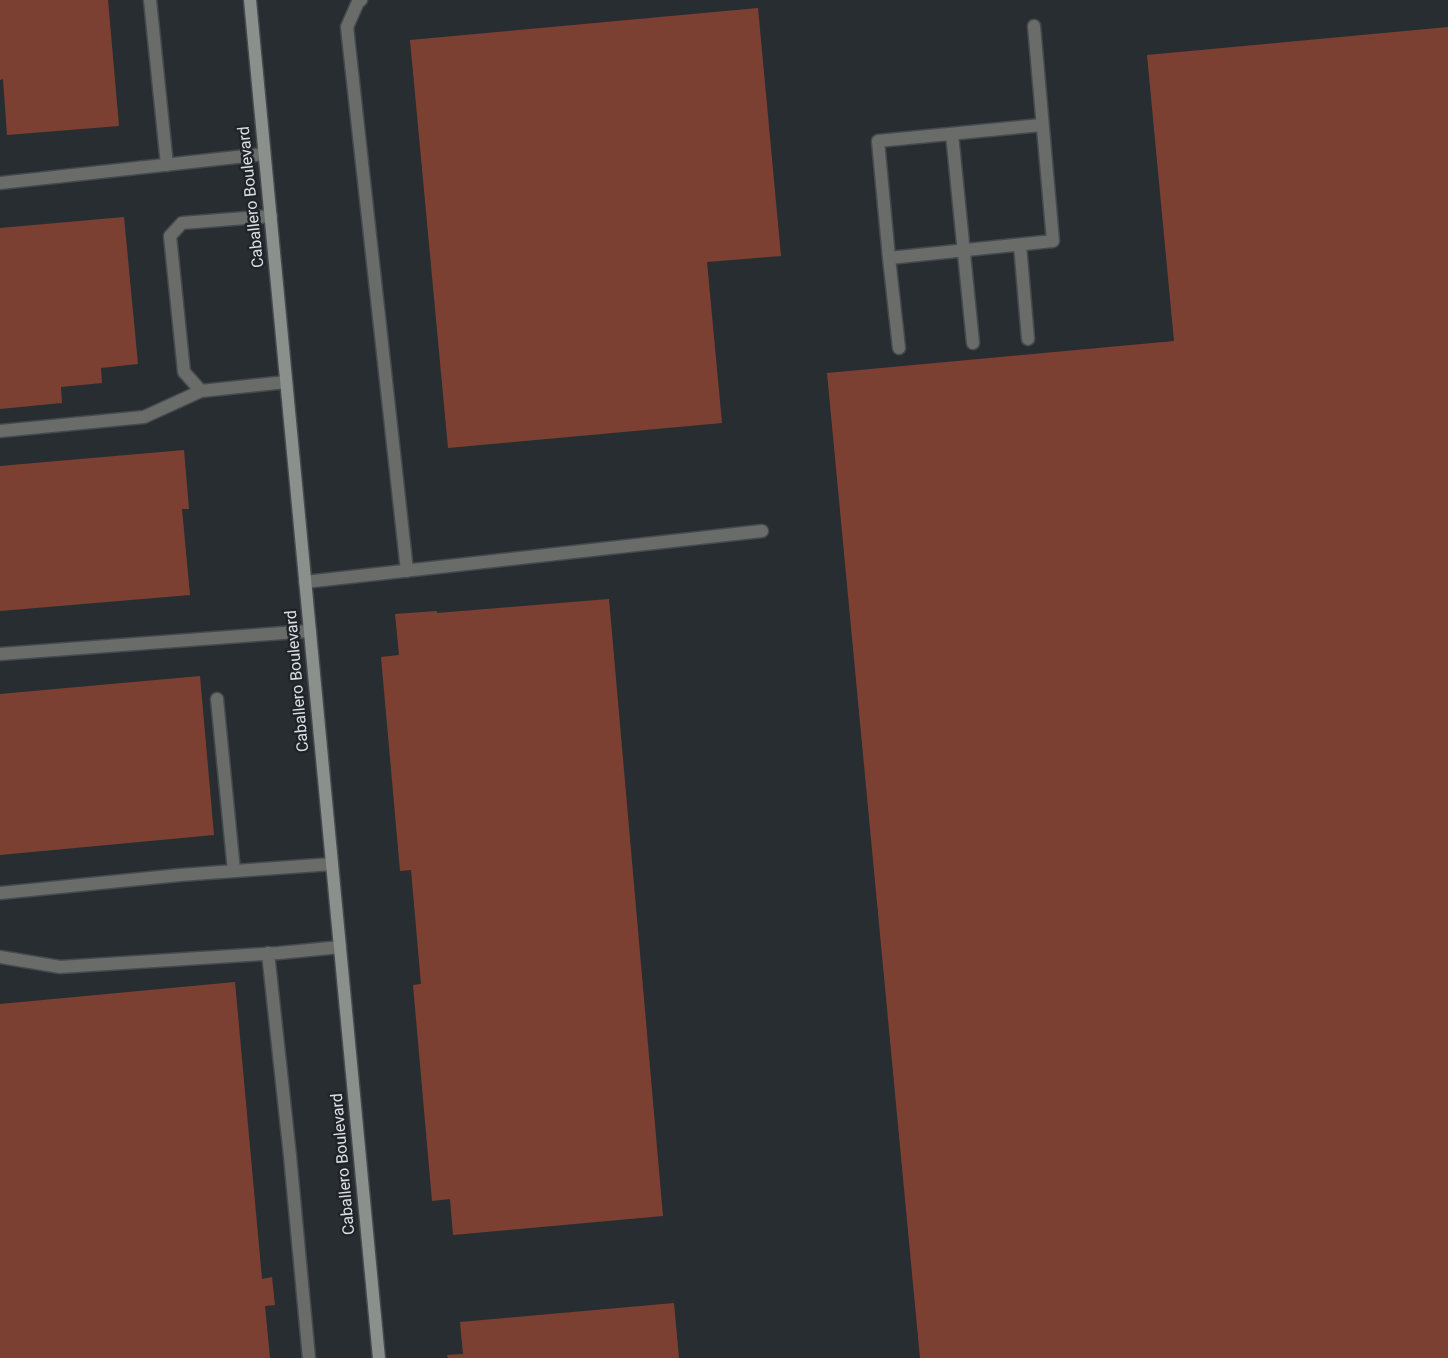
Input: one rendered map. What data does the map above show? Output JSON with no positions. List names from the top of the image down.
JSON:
{
  "streets": {
    "street": ["Caballero Boulevard"]
  }
}
